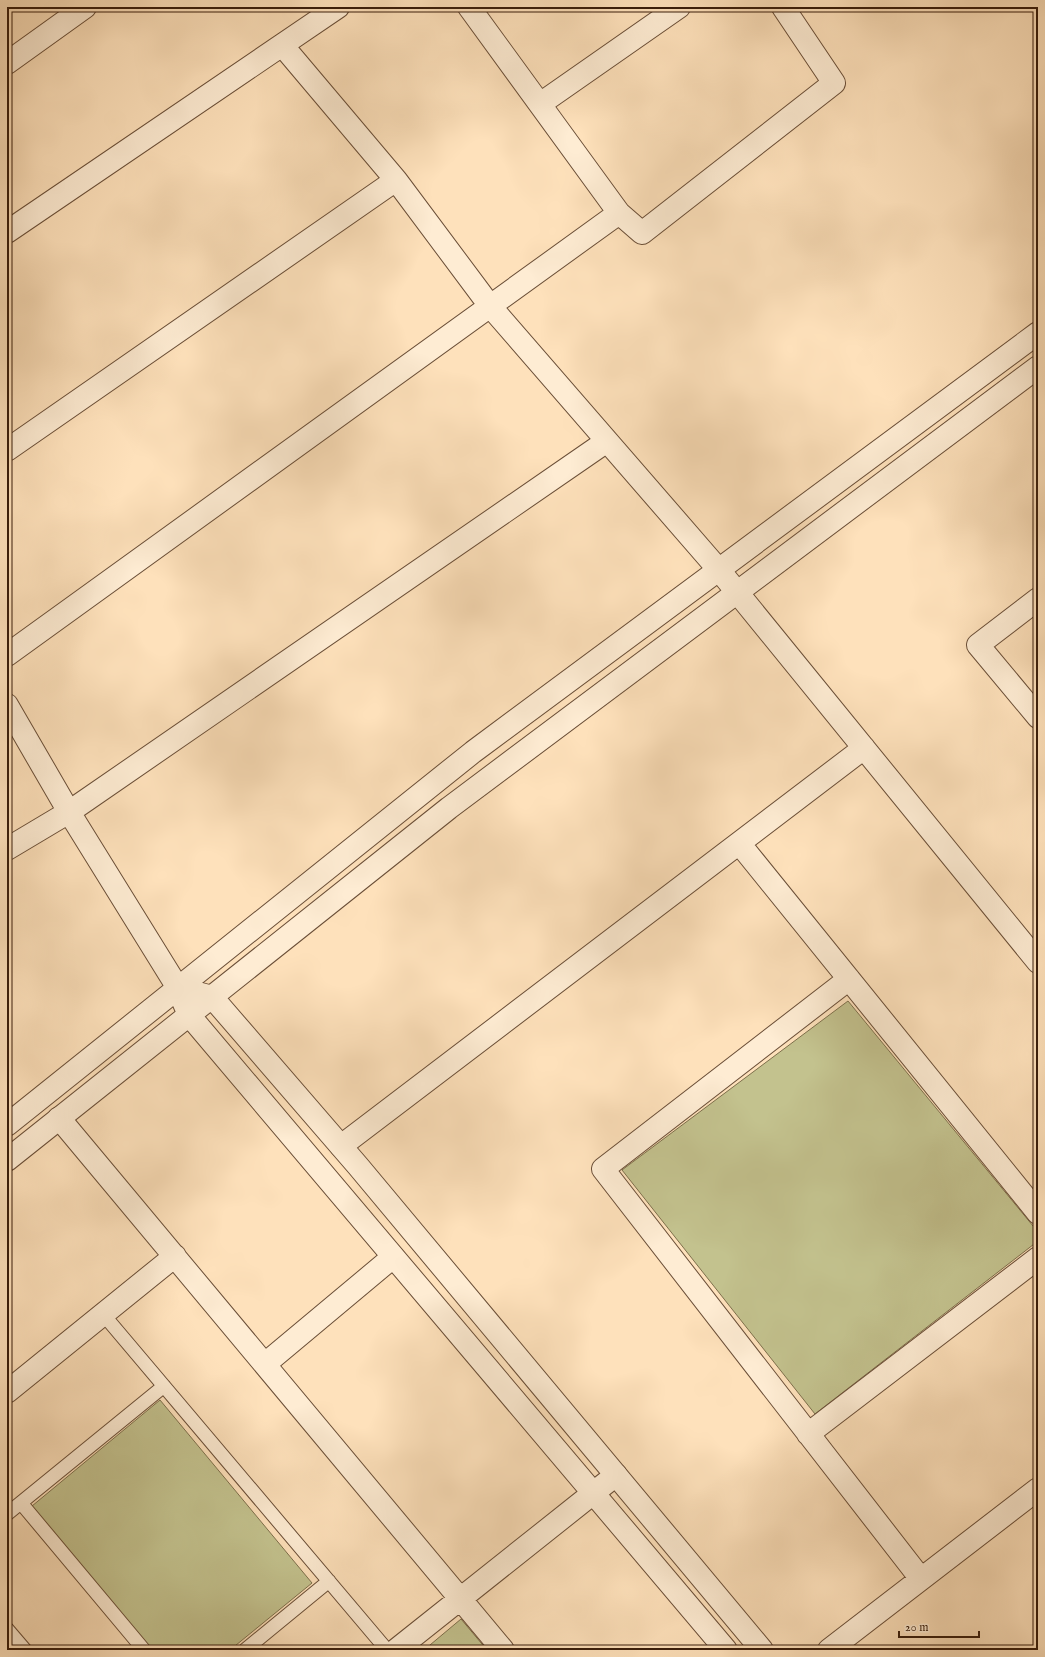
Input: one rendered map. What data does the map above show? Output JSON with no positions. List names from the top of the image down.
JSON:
{
  "scale_bar": "20 m"
}
